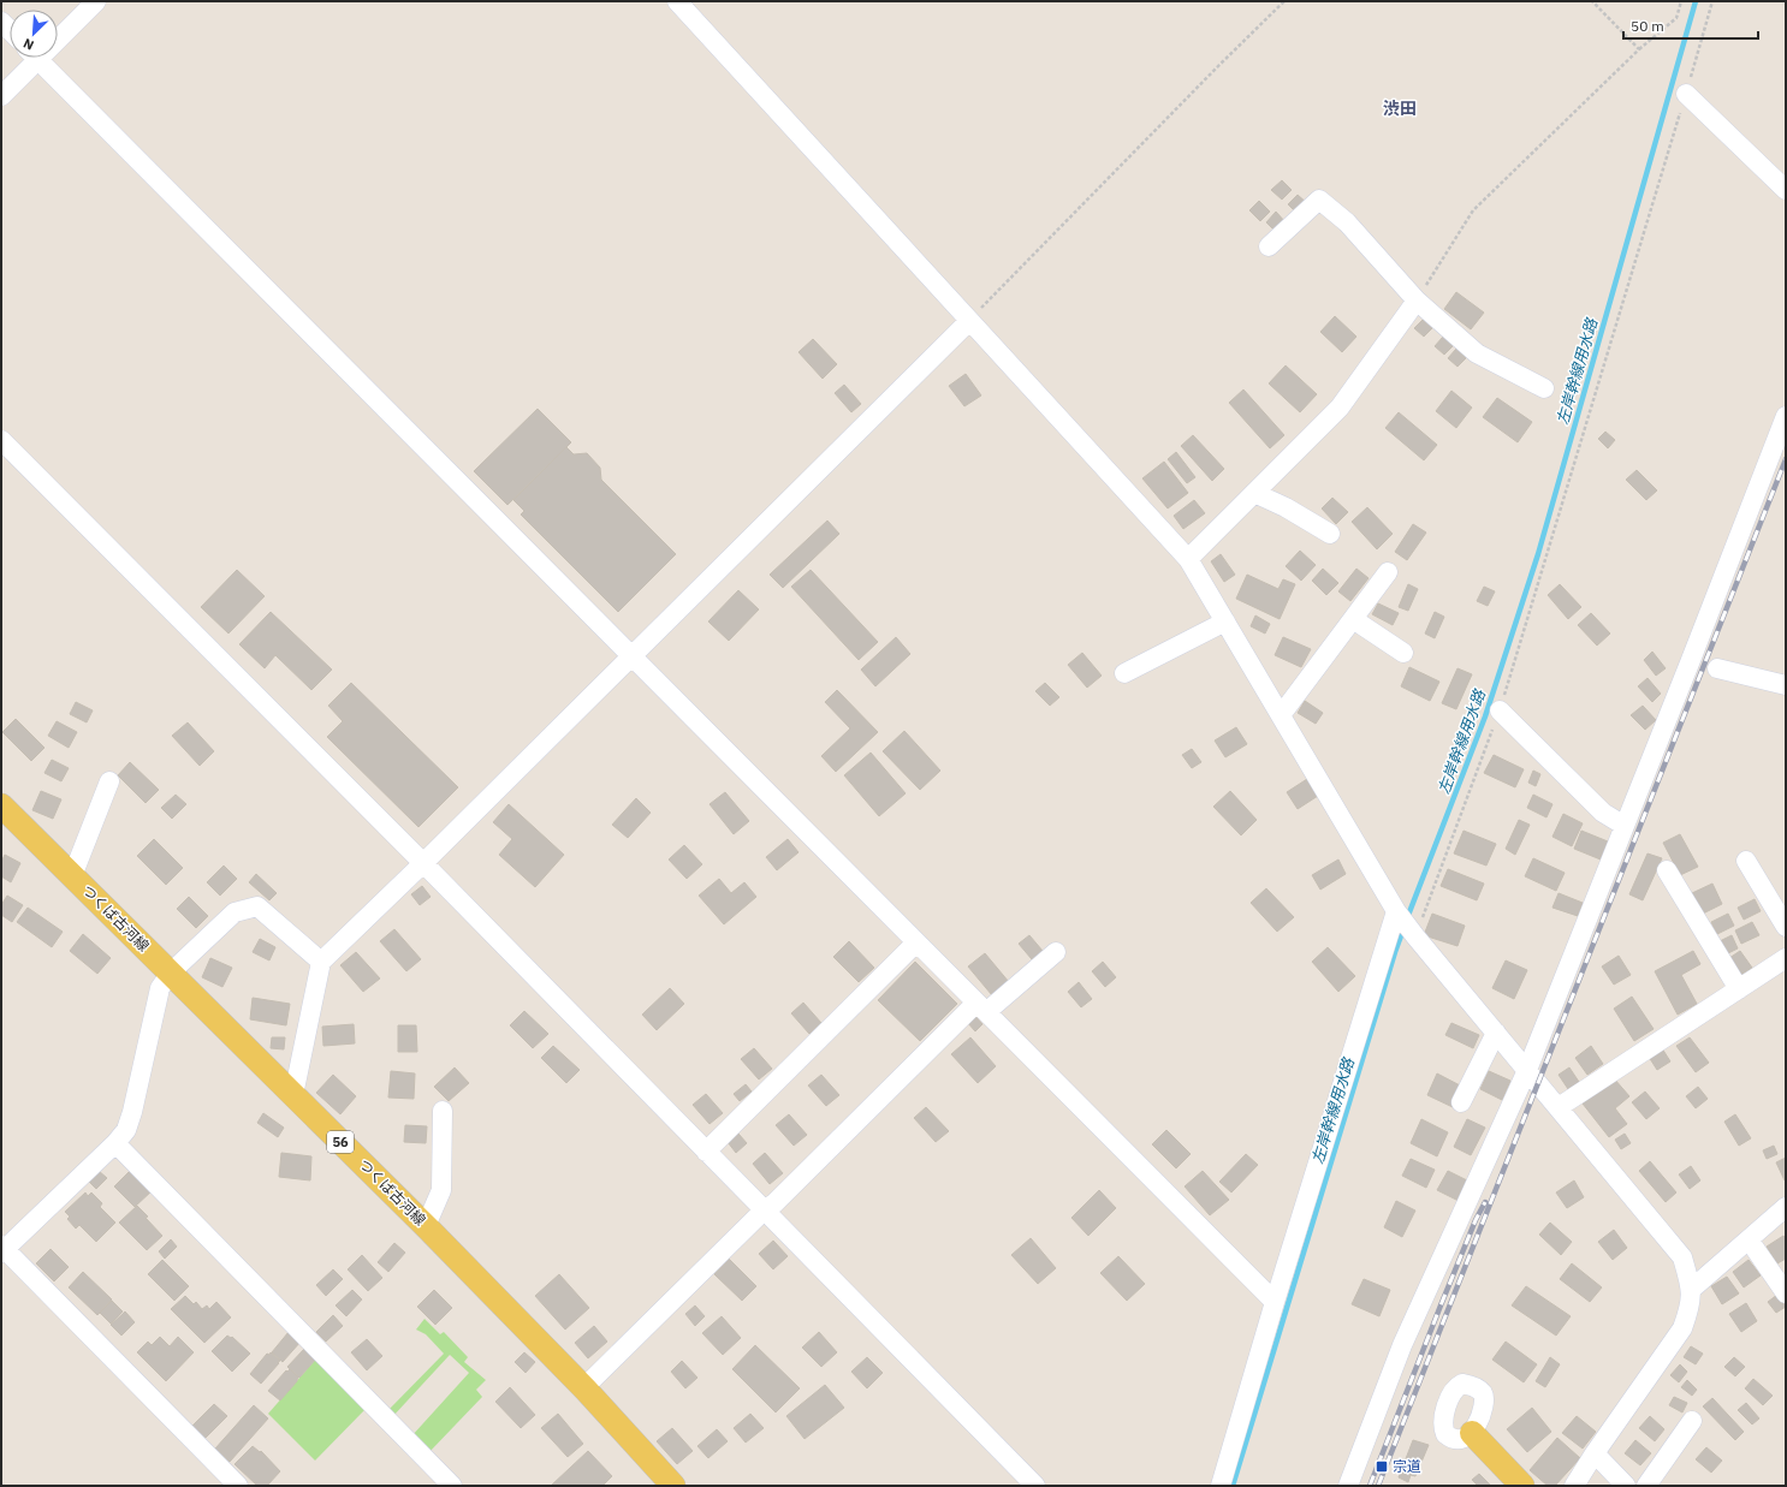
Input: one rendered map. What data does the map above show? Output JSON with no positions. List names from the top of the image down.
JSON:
{
  "streets": {
    "main road": ["つくば古河線", "56"]
  },
  "districts": ["渋田"],
  "water": ["左岸幹線用水路"],
  "places": {
    "transit": ["宗道"]
  },
  "scale_bar": "50 m",
  "north": "bottom left"
}
